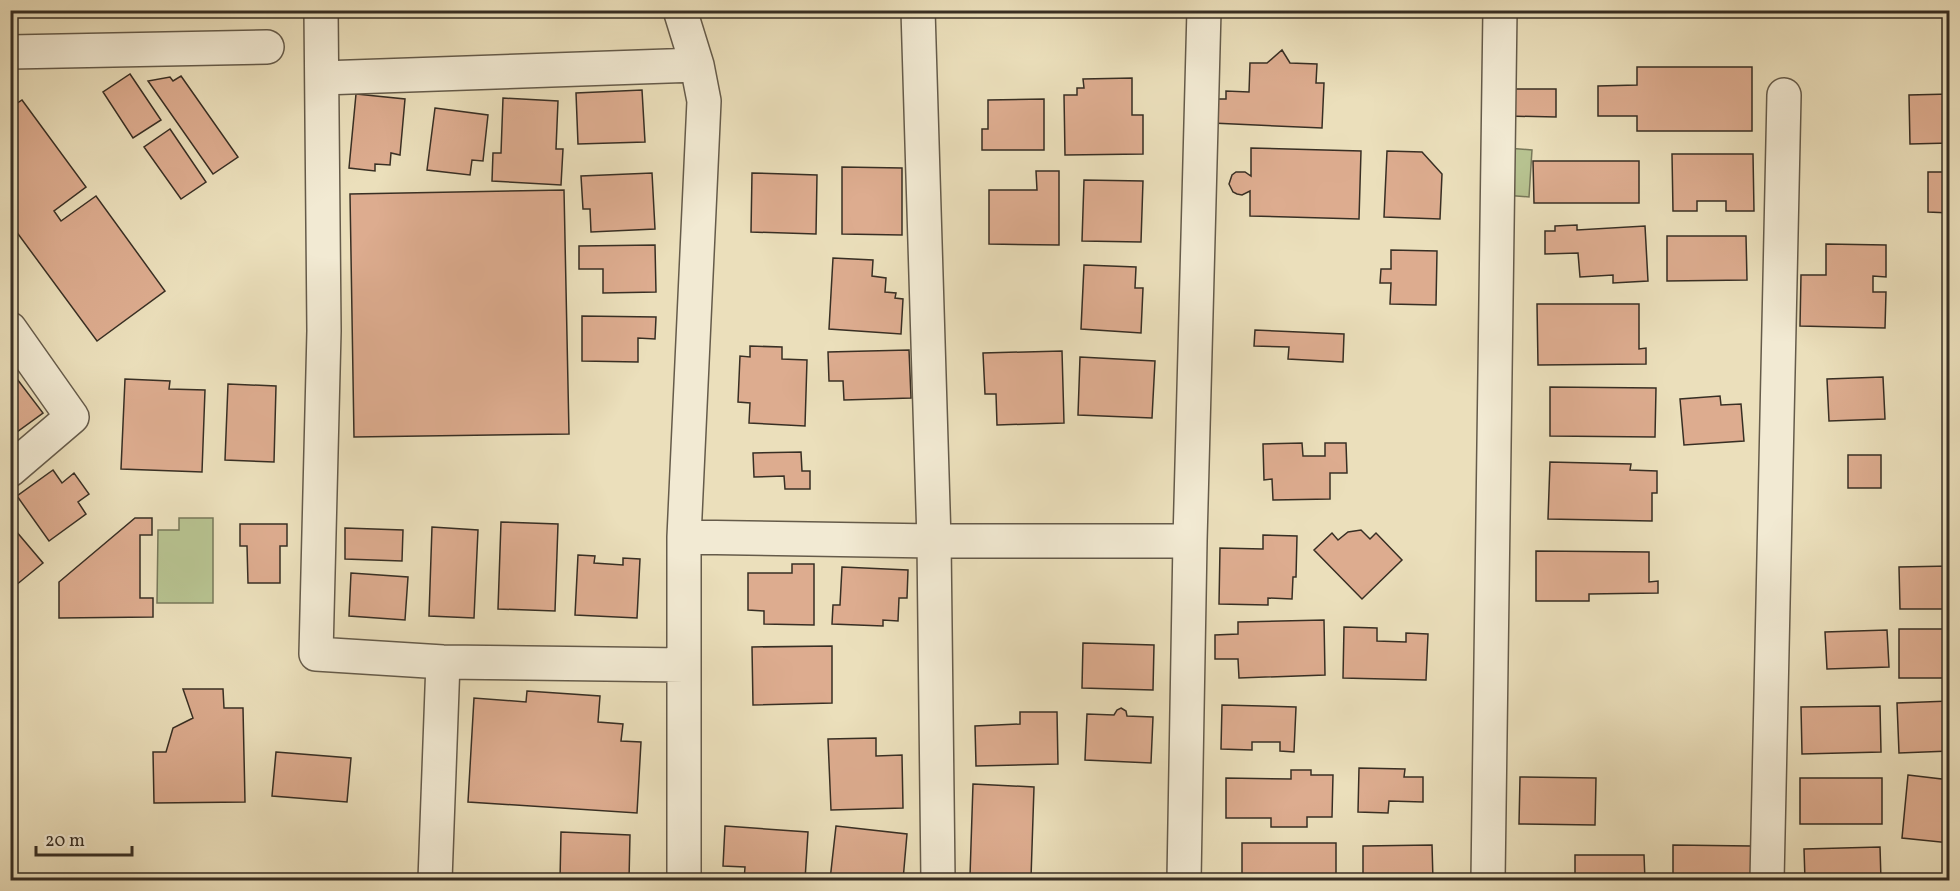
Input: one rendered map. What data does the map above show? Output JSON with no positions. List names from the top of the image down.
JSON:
{
  "scale_bar": "20 m"
}
